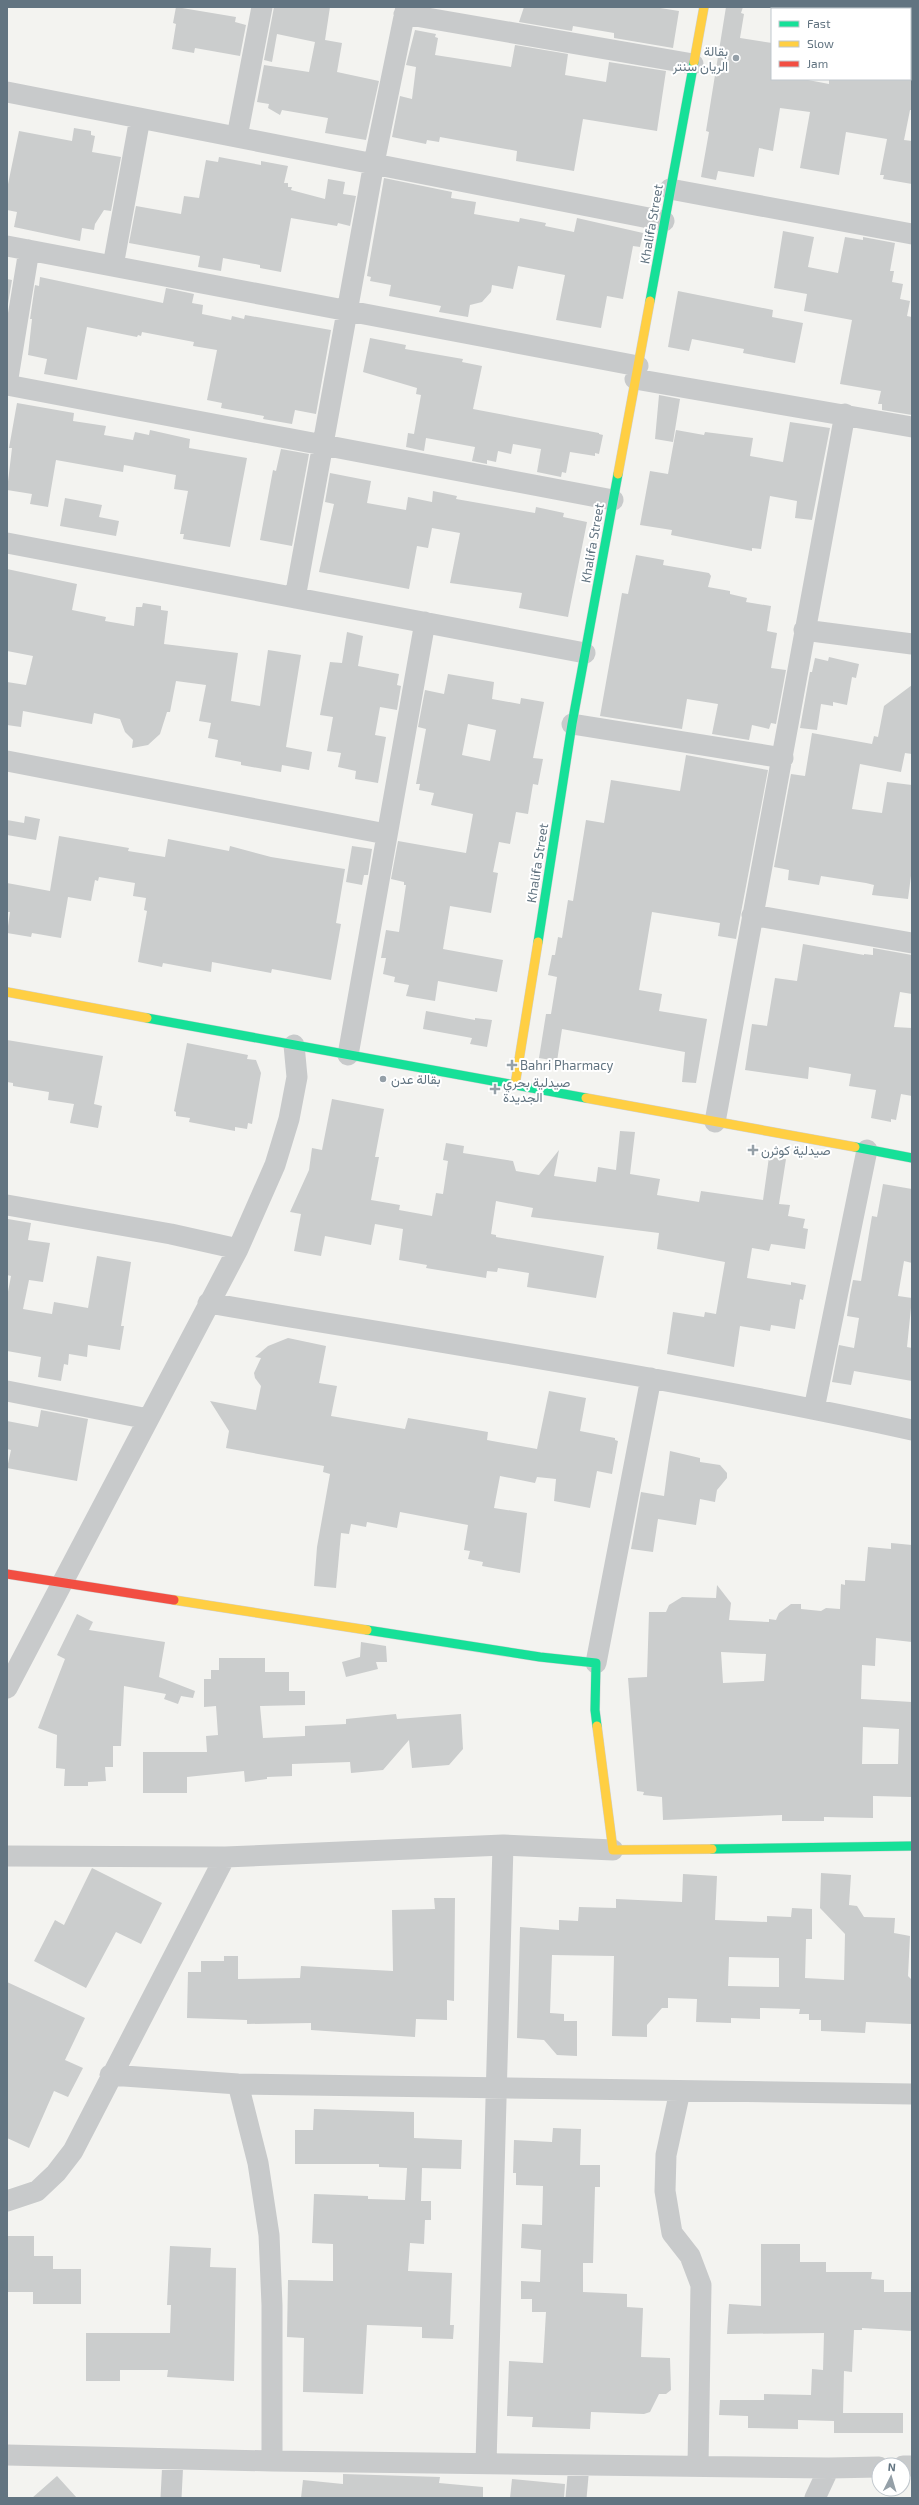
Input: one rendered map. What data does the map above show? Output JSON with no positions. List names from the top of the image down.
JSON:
{
  "streets": {
    "street": ["Khalifa Street"]
  },
  "places": {
    "other": ["بقالة الريان سنتر", "بقالة عدن"],
    "health": ["Bahri Pharmacy", "صيدلية بحري الجديدة", "صيدلية كوثرن"]
  },
  "legend": ["Fast", "Slow", "Jam"],
  "north": "top"
}
